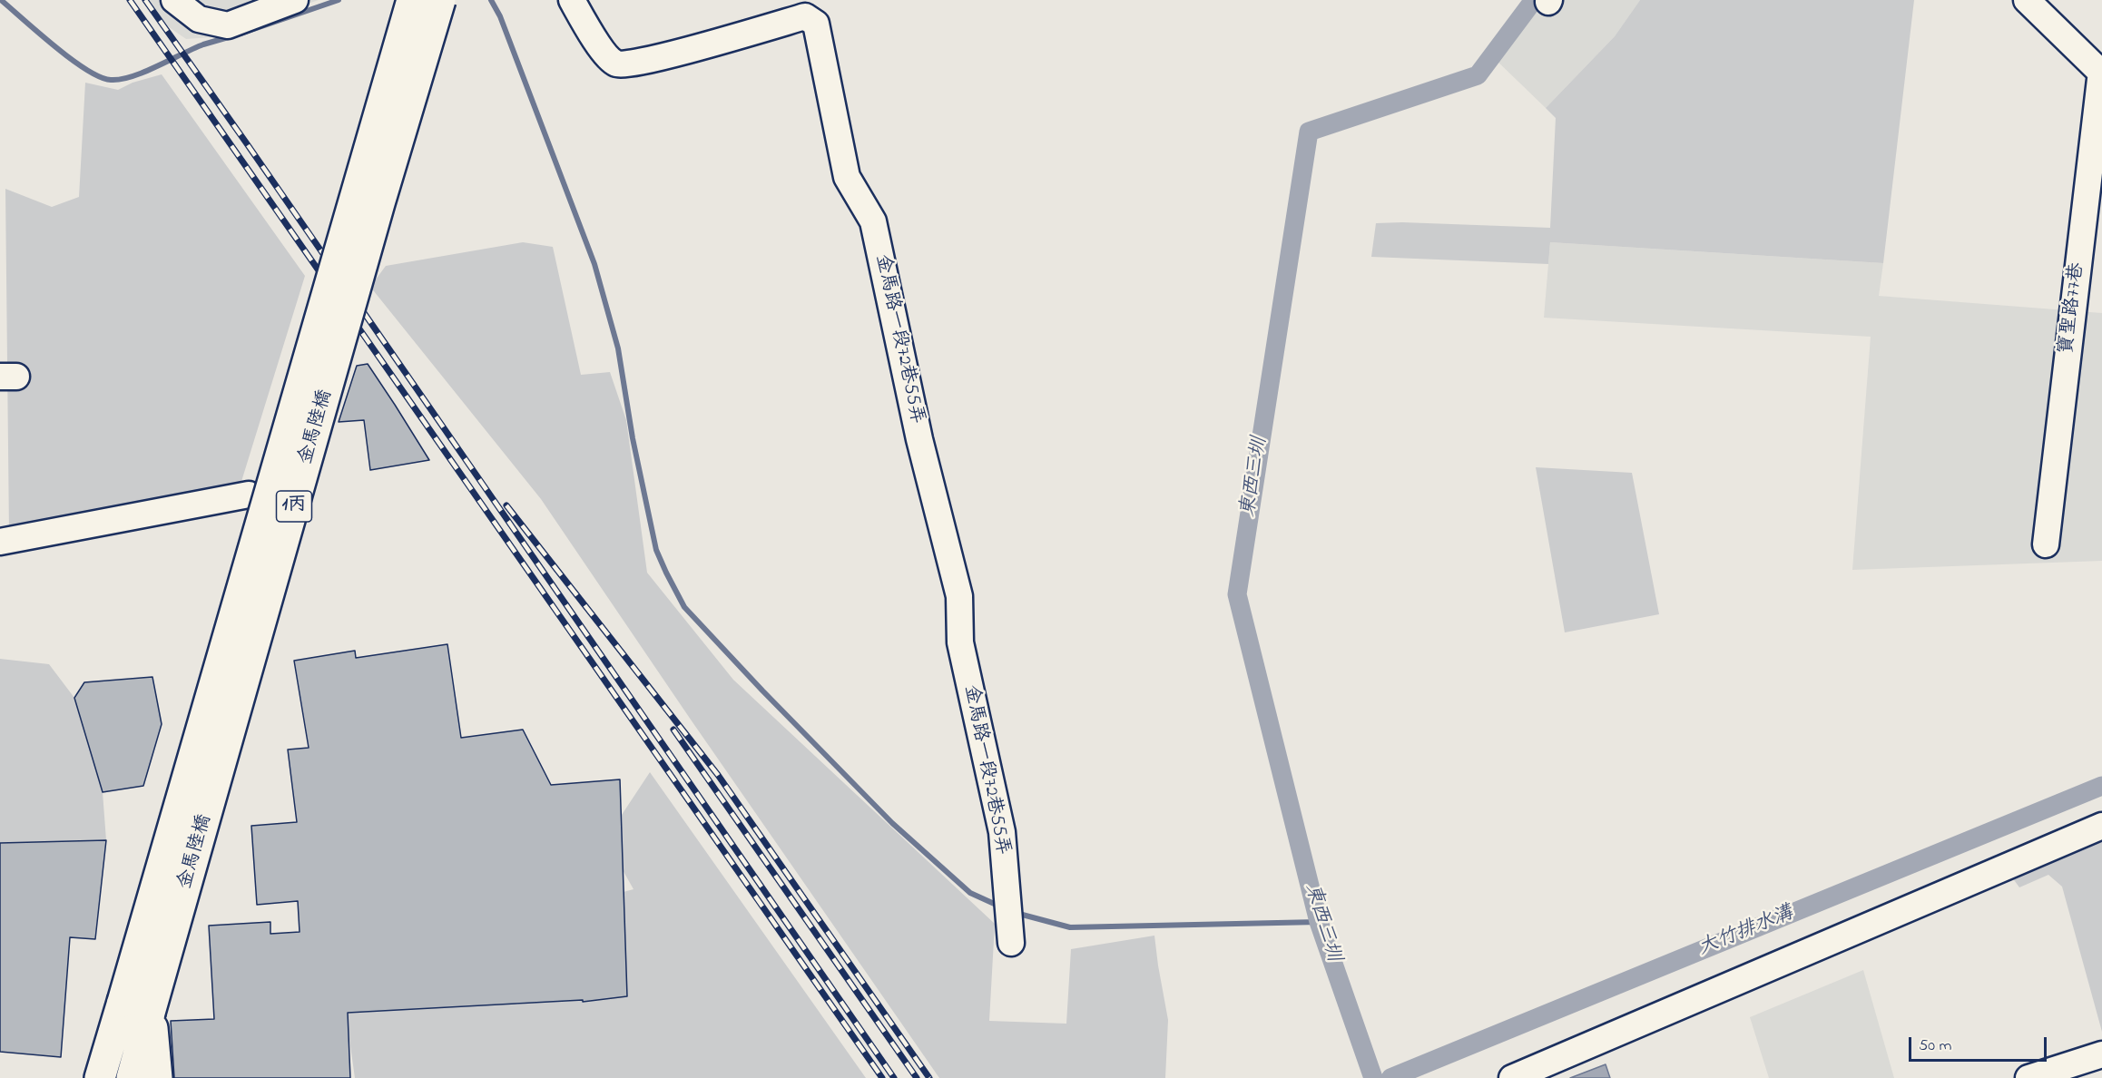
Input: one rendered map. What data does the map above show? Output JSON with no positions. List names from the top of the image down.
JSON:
{
  "streets": {
    "main road": ["金馬陸橋", "1丙"],
    "street": ["寶聖路77巷", "金馬路一段72巷55弄"]
  },
  "crossings": [
    ["金馬陸橋", "1丙"]
  ],
  "water": ["東西三圳", "大竹排水溝"],
  "scale_bar": "50 m"
}
